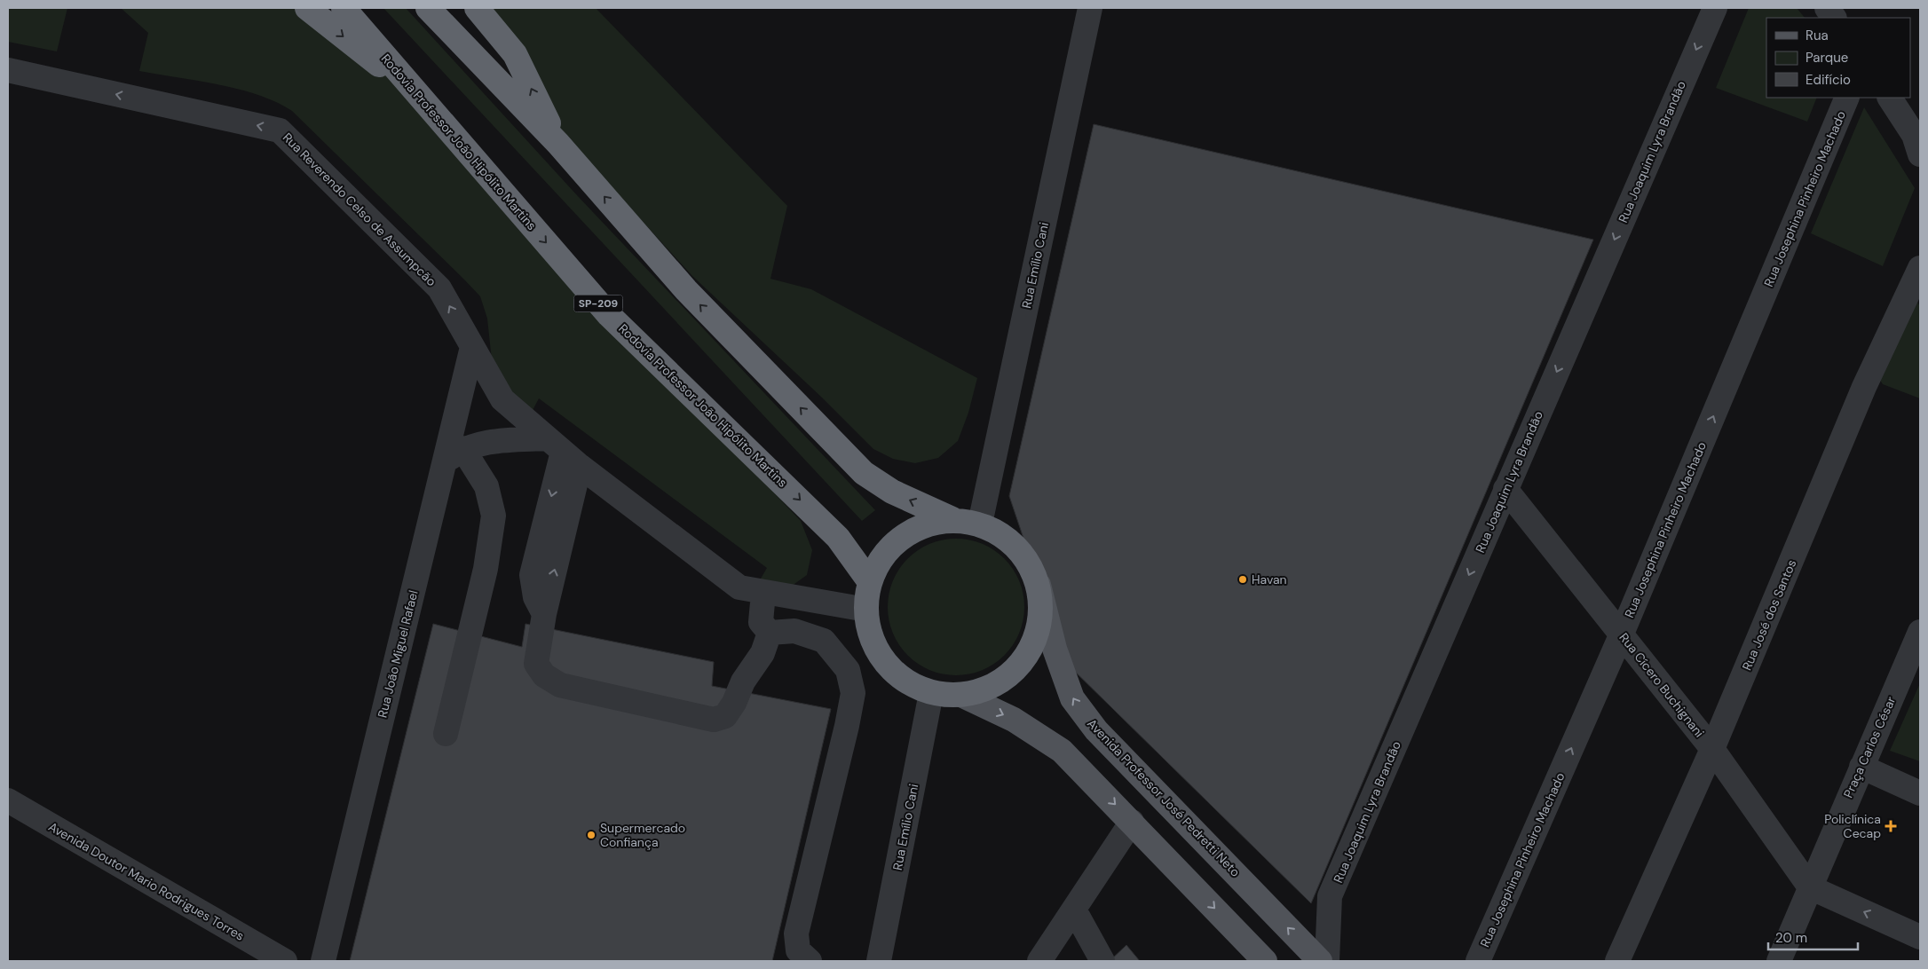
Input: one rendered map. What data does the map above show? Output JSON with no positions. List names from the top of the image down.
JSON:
{
  "streets": {
    "highway": ["Rodovia Professor João Hipólito Martins", "SP-209"],
    "main road": ["Avenida Professor José Pedretti Neto"],
    "street": [
      "Rua Joaquim Lyra Brandão",
      "Rua Josephina Pinheiro Machado",
      "Rua Reverendo Celso de Assumpcão",
      "Rua Emílio Cani",
      "Rua José dos Santos",
      "Rua João Miguel Rafael",
      "Rua Cícero Buchignani",
      "Praça Carlos César",
      "Avenida Doutor Mario Rodrigues Torres"
    ]
  },
  "crossings": [
    ["Rua Joaquim Lyra Brandão", "Rua Cícero Buchignani"],
    ["Rua Josephina Pinheiro Machado", "Rua Cícero Buchignani"],
    ["Rua Reverendo Celso de Assumpcão", "Rua João Miguel Rafael"],
    ["Rua José dos Santos", "Rua Cícero Buchignani"],
    ["Rua Cícero Buchignani", "Praça Carlos César"]
  ],
  "one_way": ["Rua Joaquim Lyra Brandão", "Rua Josephina Pinheiro Machado", "Rua Reverendo Celso de Assumpcão"],
  "places": {
    "other": ["Havan", "Supermercado Confiança"],
    "health": ["Policlínica Cecap"]
  },
  "legend": ["Rua", "Parque", "Edifício"],
  "scale_bar": "20 m"
}
